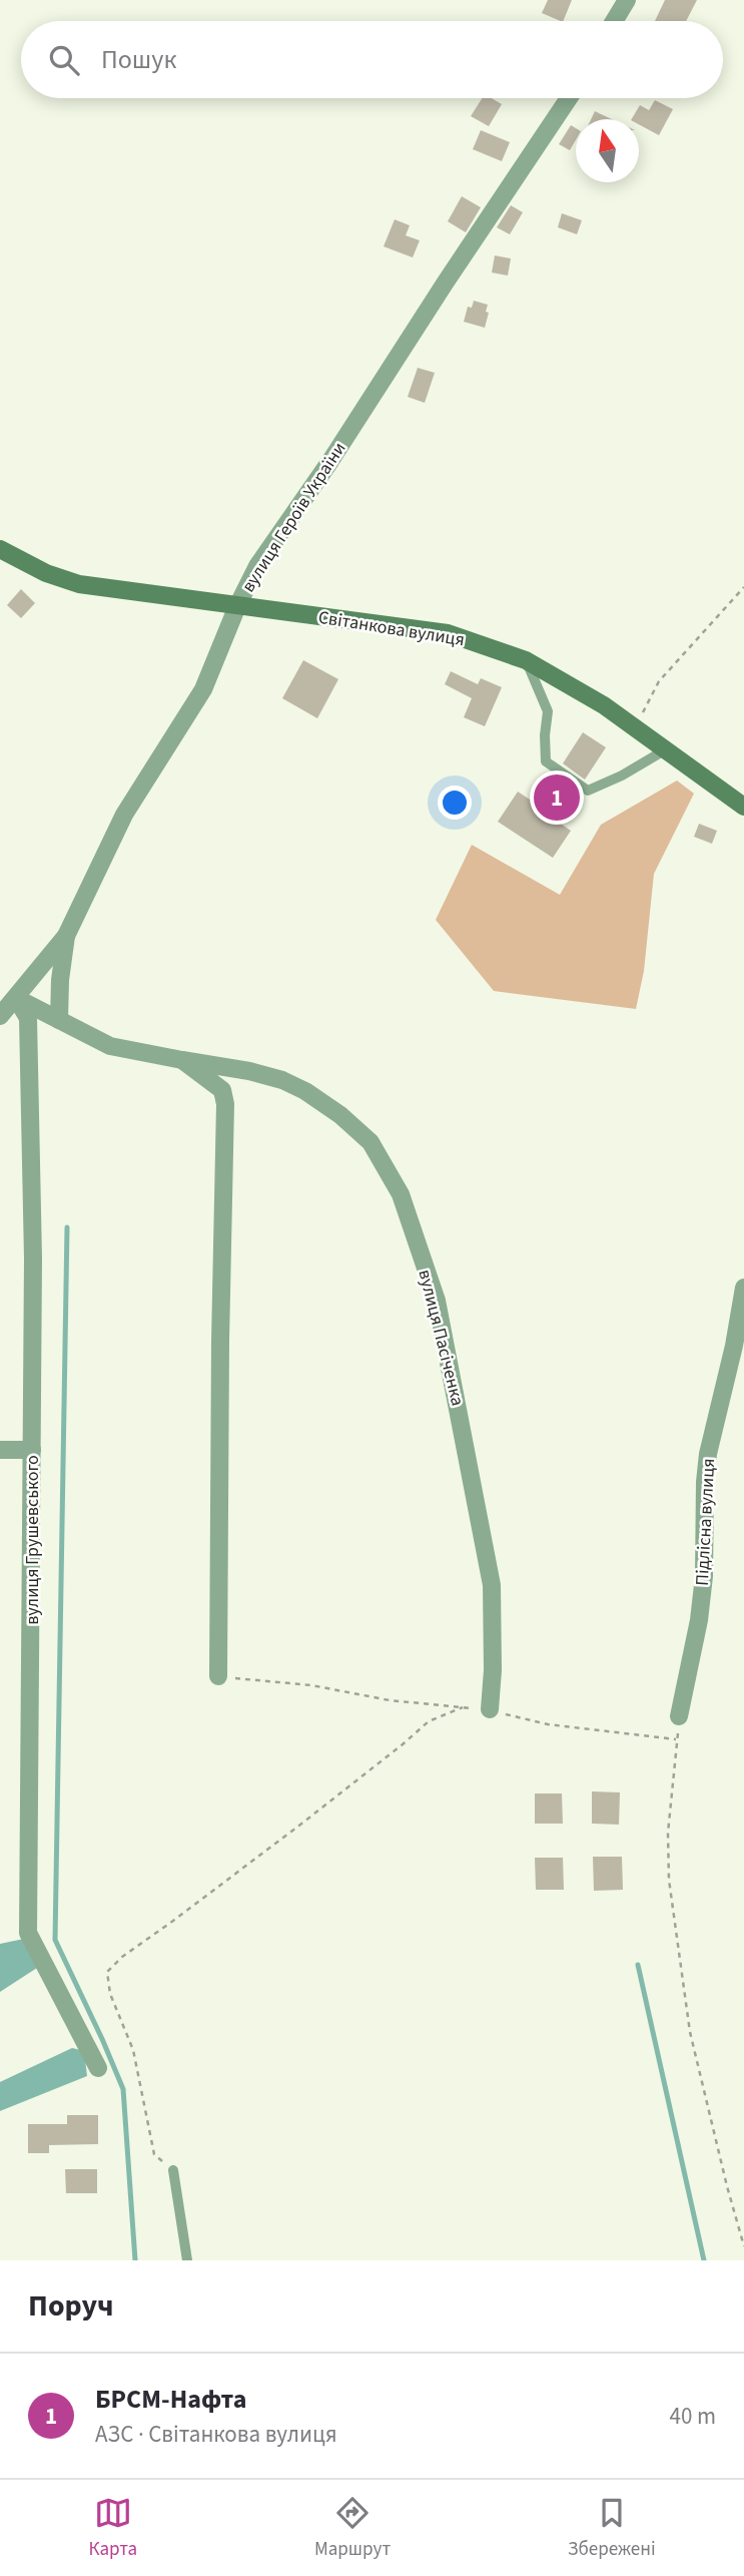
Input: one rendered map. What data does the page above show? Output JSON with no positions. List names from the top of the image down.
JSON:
{
  "streets": {
    "main road": ["Світанкова вулиця"],
    "street": [
      "вулиця Героїв України",
      "вулиця Пасіченка",
      "Підлісна вулиця",
      "вулиця Грушевського"
    ]
  },
  "crossings": [
    ["вулиця Героїв України", "Світанкова вулиця"],
    ["вулиця Героїв України", "вулиця Пасіченка"],
    ["вулиця Героїв України", "вулиця Грушевського"],
    ["вулиця Пасіченка", "вулиця Грушевського"]
  ],
  "north": "top",
  "page": {
    "search": "Пошук",
    "pins": "1",
    "heading": "Поруч",
    "list": [
      {
        "mark": "1",
        "name": "БРСМ-Нафта",
        "note": "АЗС · Світанкова вулиця",
        "value": "40 m"
      }
    ],
    "nav": ["Карта", "Маршрут", "Збережені"]
  }
}
